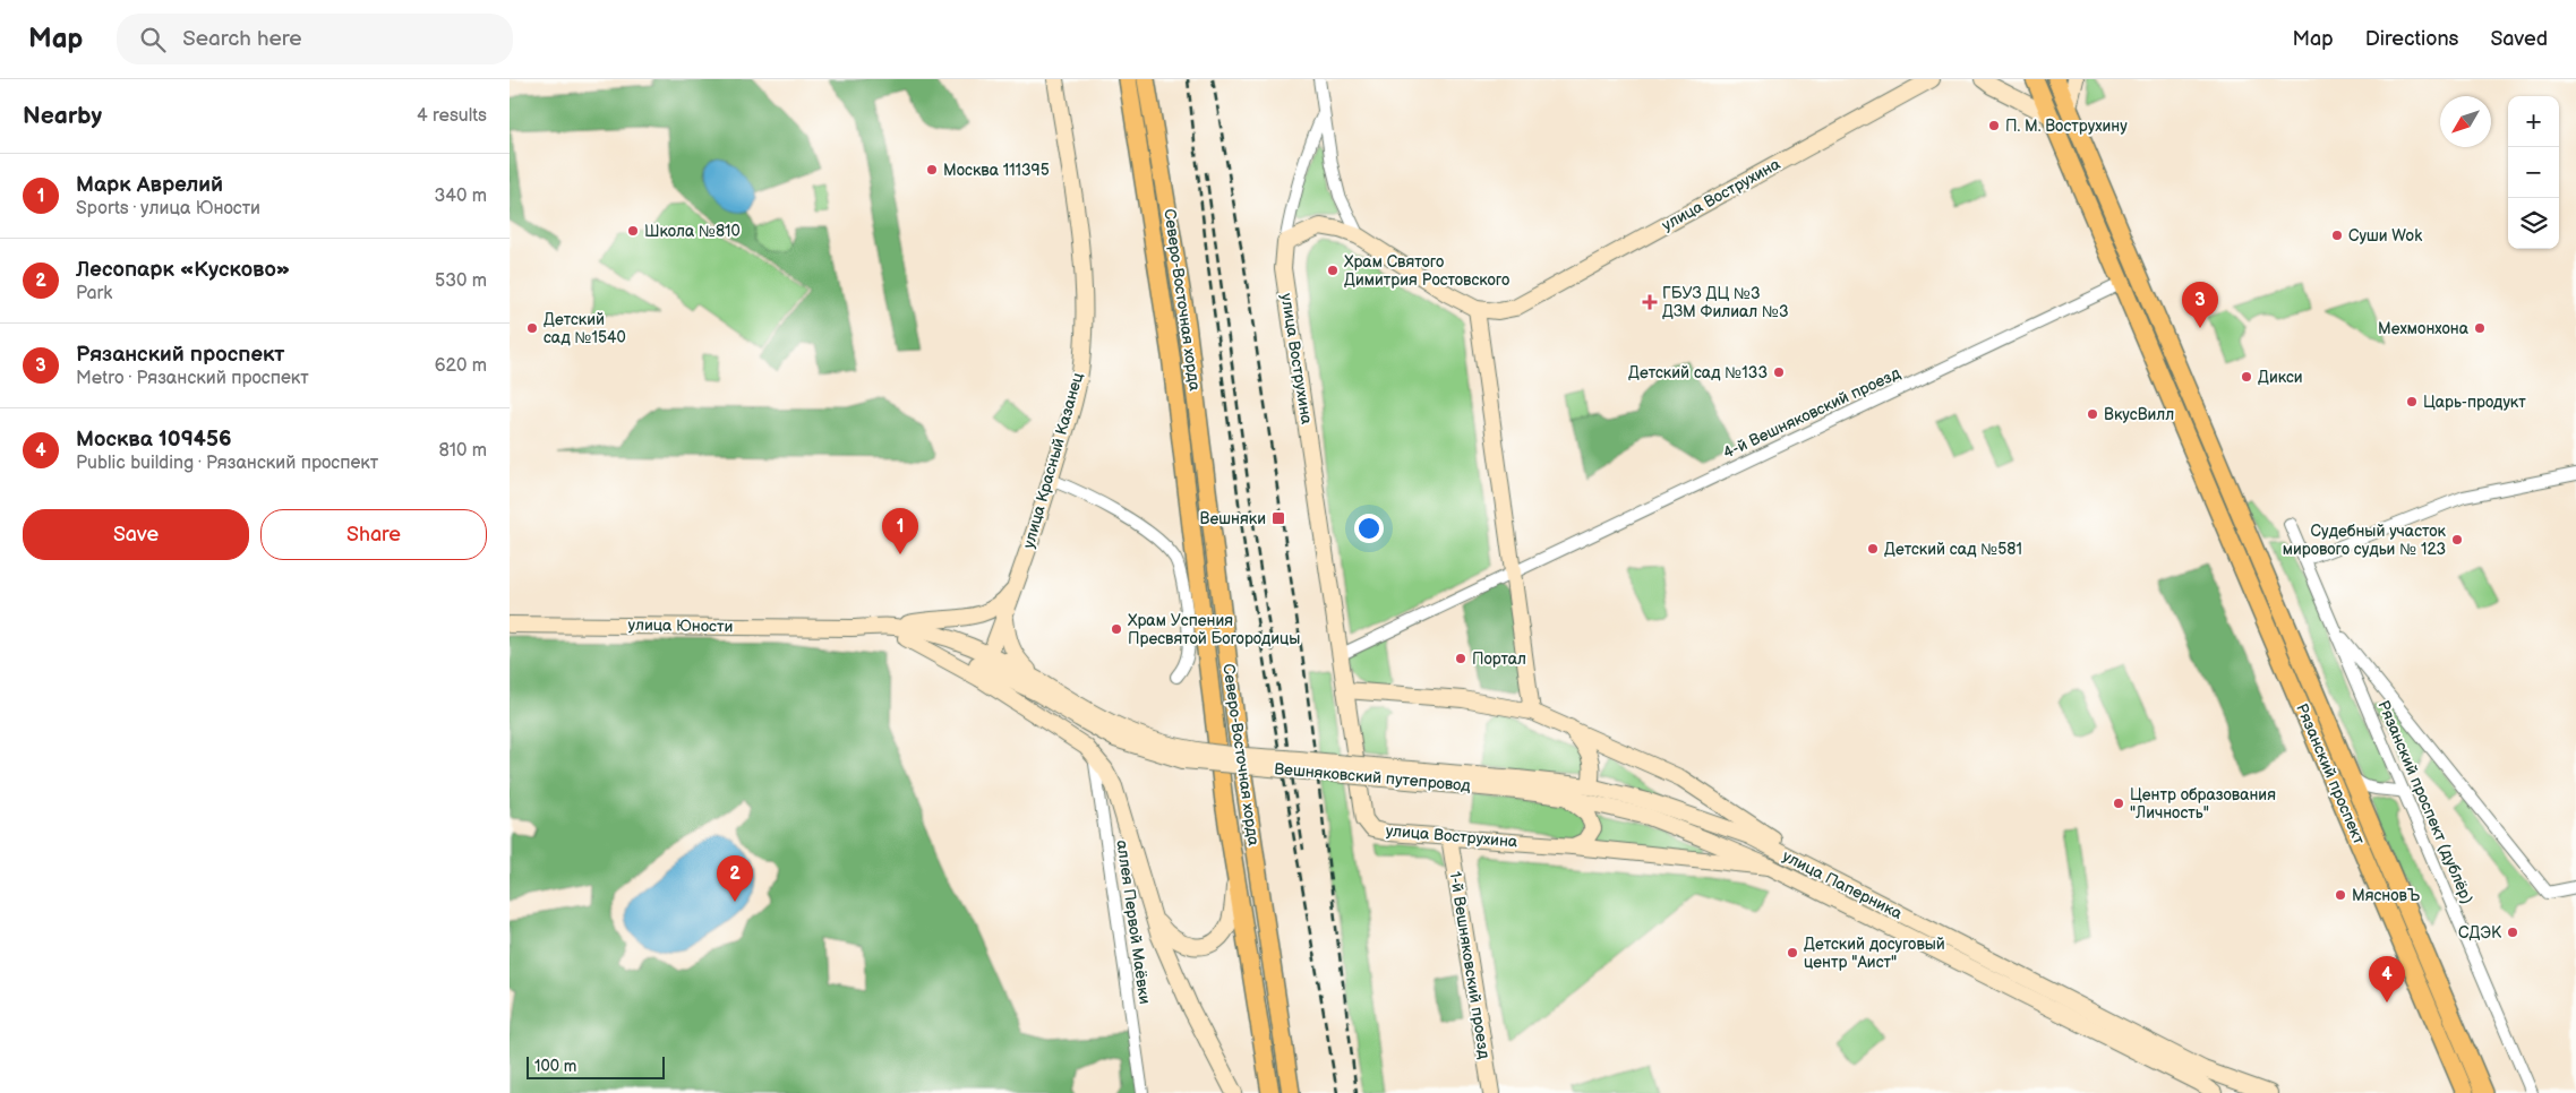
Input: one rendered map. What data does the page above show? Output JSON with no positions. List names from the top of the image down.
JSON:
{
  "streets": {
    "main road": ["Северо-Восточная хорда", "Рязанский проспект"],
    "street": [
      "улица Вострухина",
      "4-й Вешняковский проезд",
      "улица Красный Казанец",
      "улица Юности",
      "Вешняковский путепровод",
      "Рязанский проспект (дублёр)",
      "улица Паперника",
      "аллея Первой Маёвки",
      "1-й Вешняковский проезд"
    ]
  },
  "crossings": [
    ["улица Вострухина", "4-й Вешняковский проезд"],
    ["улица Вострухина", "улица Паперника"],
    ["улица Вострухина", "1-й Вешняковский проезд"],
    ["4-й Вешняковский проезд", "Рязанский проспект"],
    ["улица Красный Казанец", "улица Юности"],
    ["улица Юности", "Вешняковский путепровод"],
    ["Вешняковский путепровод", "улица Паперника"]
  ],
  "places": {
    "other": [
      "П. М. Вострухину",
      "Москва 111395",
      "Школа №810",
      "Суши Wok",
      "Храм Святого Димитрия Ростовского",
      "Детский сад №1540",
      "Мехмонхона",
      "Детский сад №133",
      "Дикси",
      "Царь-продукт",
      "ВкусВилл",
      "Судебный участок мирового судьи № 123",
      "Детский сад №581",
      "Храм Успения Пресвятой Богородицы",
      "Портал",
      "Центр образования \"Личность\"",
      "МясновЪ",
      "СДЭК",
      "Детский досуговый центр \"Аист\""
    ],
    "health": ["ГБУЗ ДЦ №3 ДЗМ Филиал №3"],
    "transit": ["Вешняки"]
  },
  "scale_bar": "100 m",
  "north": "bottom left",
  "page": {
    "header": "Map",
    "search": "Search here",
    "nav": ["Map", "Directions", "Saved"],
    "heading": ["Nearby", "4 results"],
    "map_buttons": ["+", "−"],
    "list": [
      {
        "mark": "1",
        "name": "Марк Аврелий",
        "note": "Sports · улица Юности",
        "value": "340 m"
      },
      {
        "mark": "2",
        "name": "Лесопарк «Кусково»",
        "note": "Park",
        "value": "530 m"
      },
      {
        "mark": "3",
        "name": "Рязанский проспект",
        "note": "Metro · Рязанский проспект",
        "value": "620 m"
      },
      {
        "mark": "4",
        "name": "Москва 109456",
        "note": "Public building · Рязанский проспект",
        "value": "810 m"
      }
    ],
    "pins": [
      "3",
      "1",
      "2",
      "4"
    ],
    "buttons": ["Save", "Share"],
    "scale": "100 m"
  }
}
